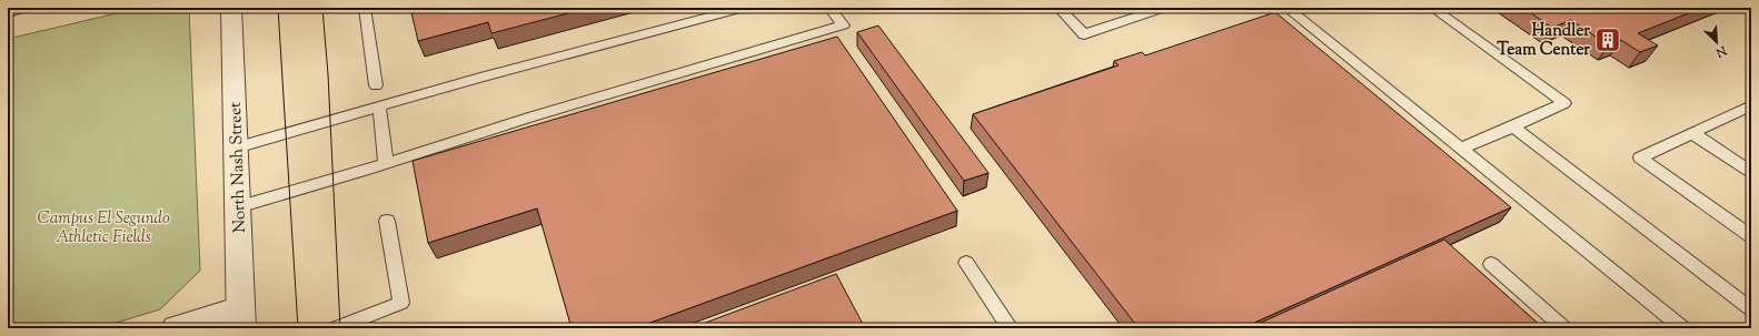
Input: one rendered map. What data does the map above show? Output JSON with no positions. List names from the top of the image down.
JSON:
{
  "streets": {
    "street": ["North Nash Street"]
  },
  "parks": ["Campus El Segundo Athletic Fields"],
  "places": {
    "building": ["Handler Team Center"]
  },
  "north": "bottom right"
}
